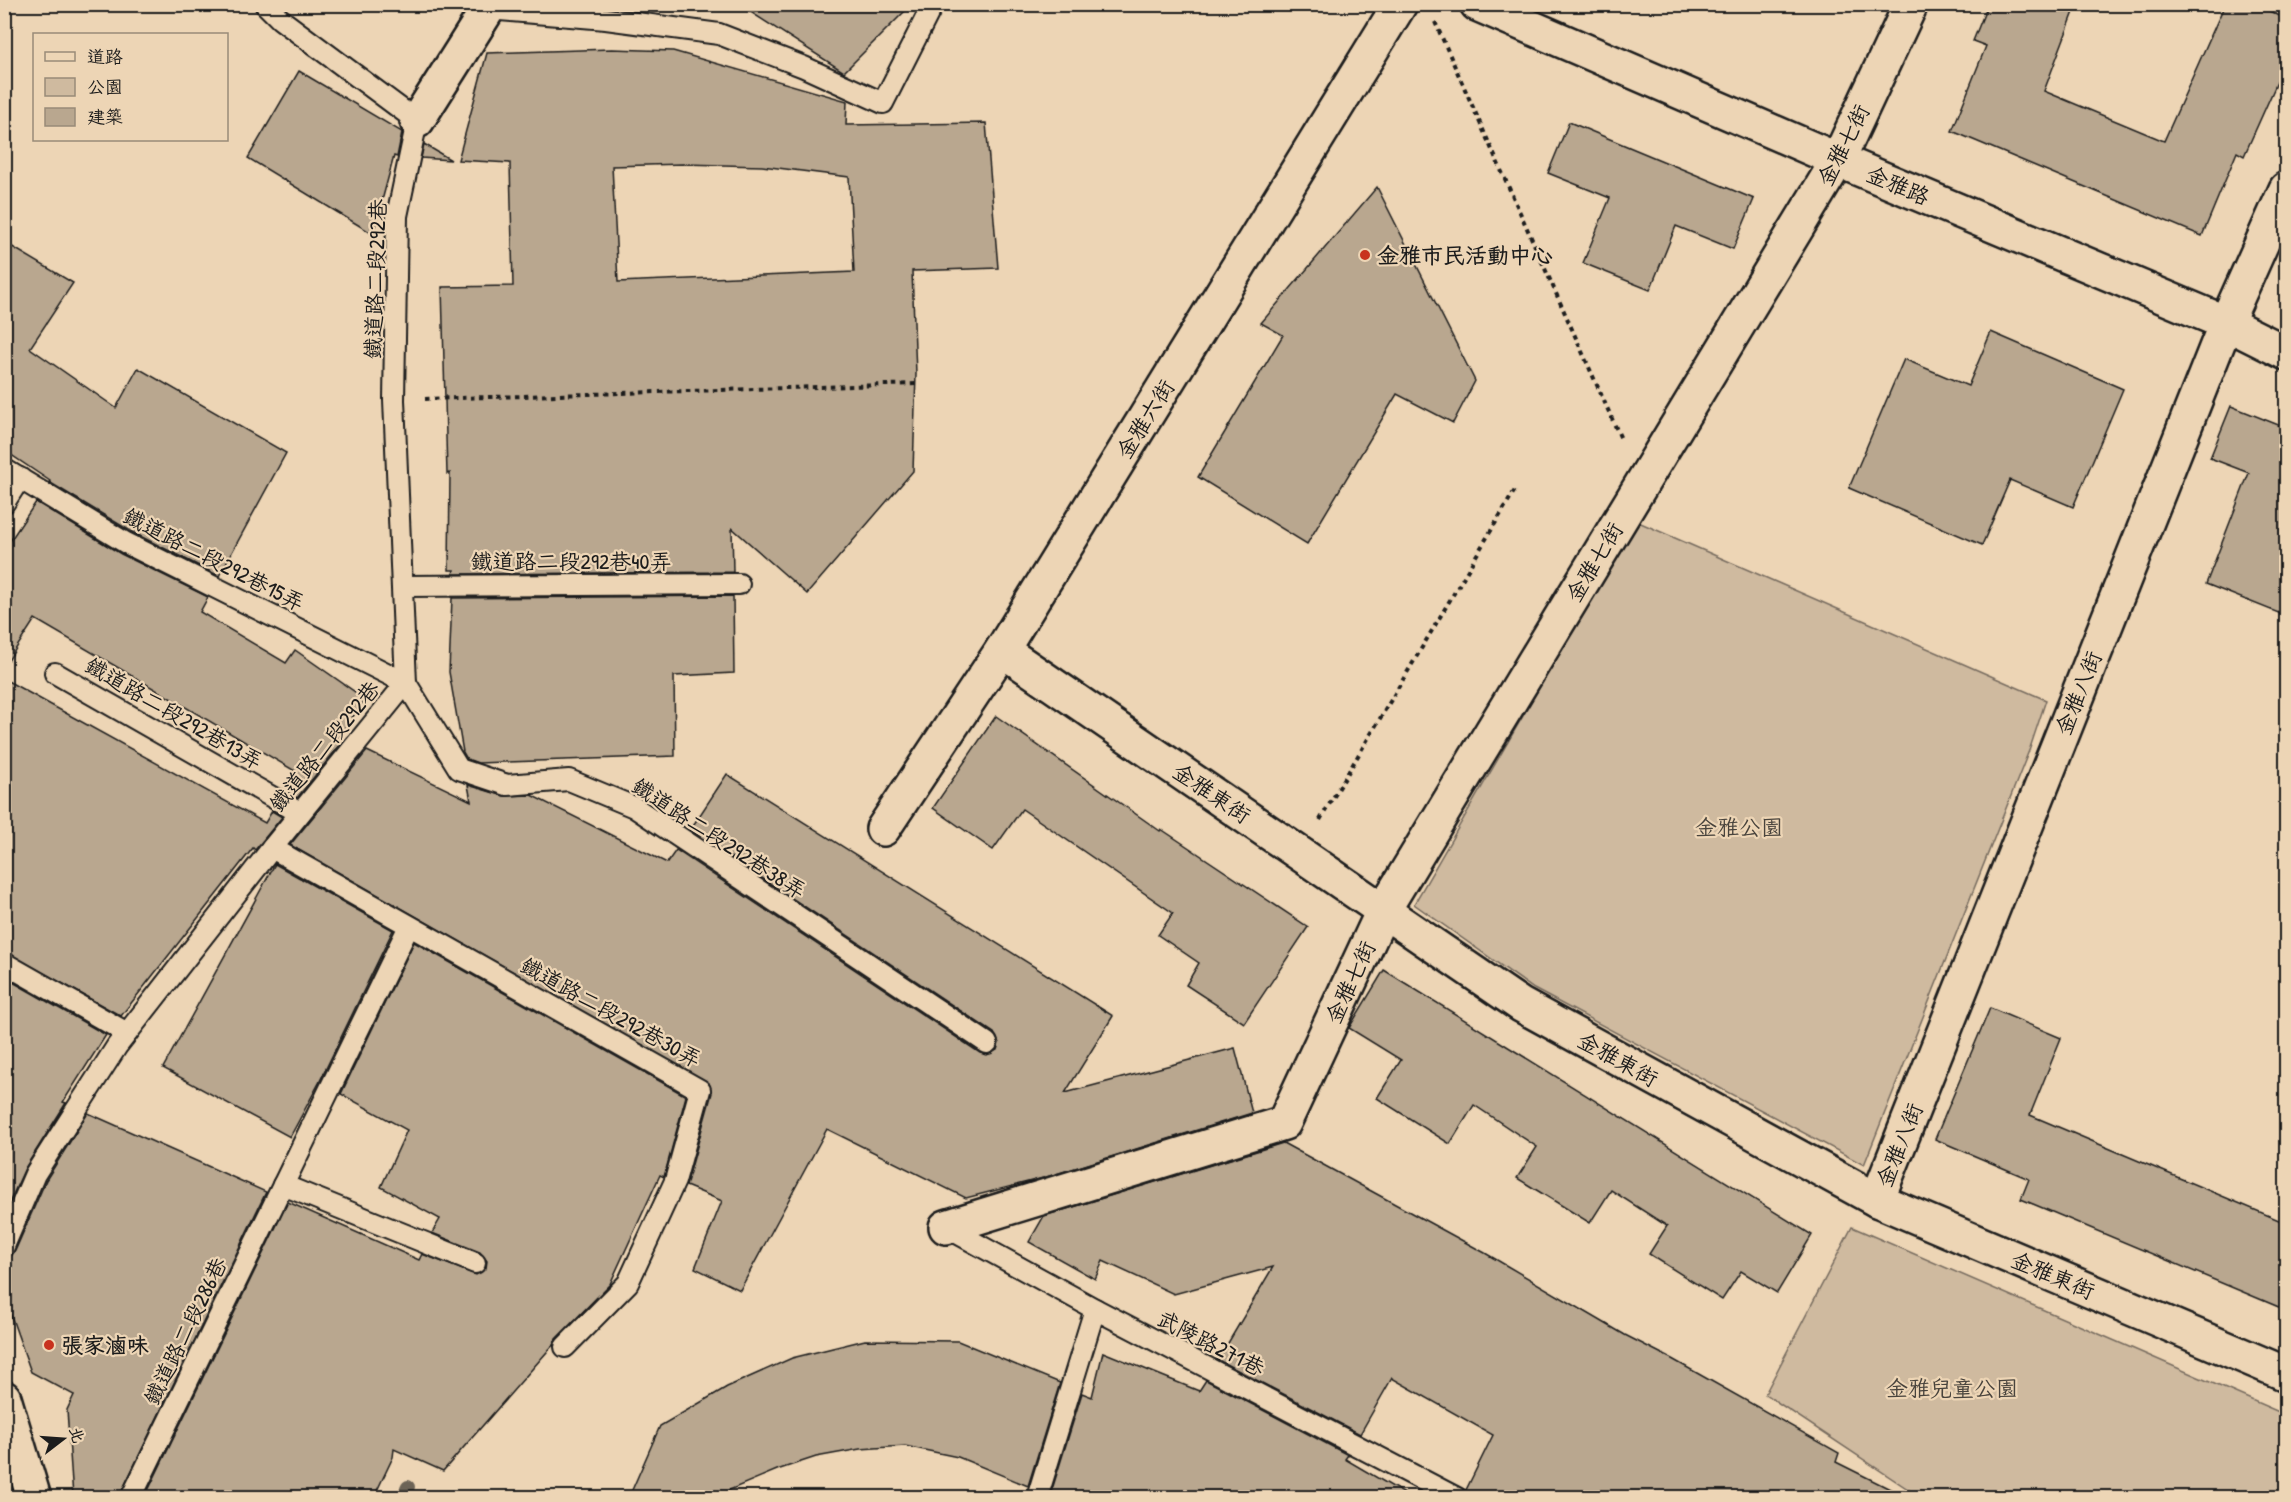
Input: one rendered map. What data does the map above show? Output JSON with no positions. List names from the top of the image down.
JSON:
{
  "streets": {
    "street": [
      "金雅七街",
      "金雅路",
      "金雅六街",
      "金雅八街",
      "金雅東街"
    ],
    "lane": [
      "鐵道路二段292巷",
      "鐵道路二段292巷15弄",
      "鐵道路二段292巷40弄",
      "鐵道路二段292巷13弄",
      "鐵道路二段292巷38弄",
      "鐵道路二段292巷30弄",
      "鐵道路二段286巷",
      "武陵路271巷"
    ]
  },
  "crossings": [
    ["金雅七街", "金雅路"],
    ["金雅七街", "金雅東街"],
    ["金雅七街", "武陵路271巷"],
    ["金雅路", "金雅八街"],
    ["鐵道路二段292巷", "鐵道路二段292巷15弄"],
    ["鐵道路二段292巷", "鐵道路二段292巷40弄"],
    ["鐵道路二段292巷", "鐵道路二段292巷13弄"],
    ["鐵道路二段292巷", "鐵道路二段292巷38弄"],
    ["鐵道路二段292巷", "鐵道路二段292巷30弄"],
    ["金雅六街", "金雅東街"],
    ["鐵道路二段292巷15弄", "鐵道路二段292巷38弄"],
    ["金雅八街", "金雅東街"],
    ["鐵道路二段292巷30弄", "鐵道路二段286巷"]
  ],
  "parks": ["金雅公園", "金雅兒童公園"],
  "places": ["金雅市民活動中心", "張家滷味"],
  "legend": ["道路", "公園", "建築"],
  "north": "right"
}
